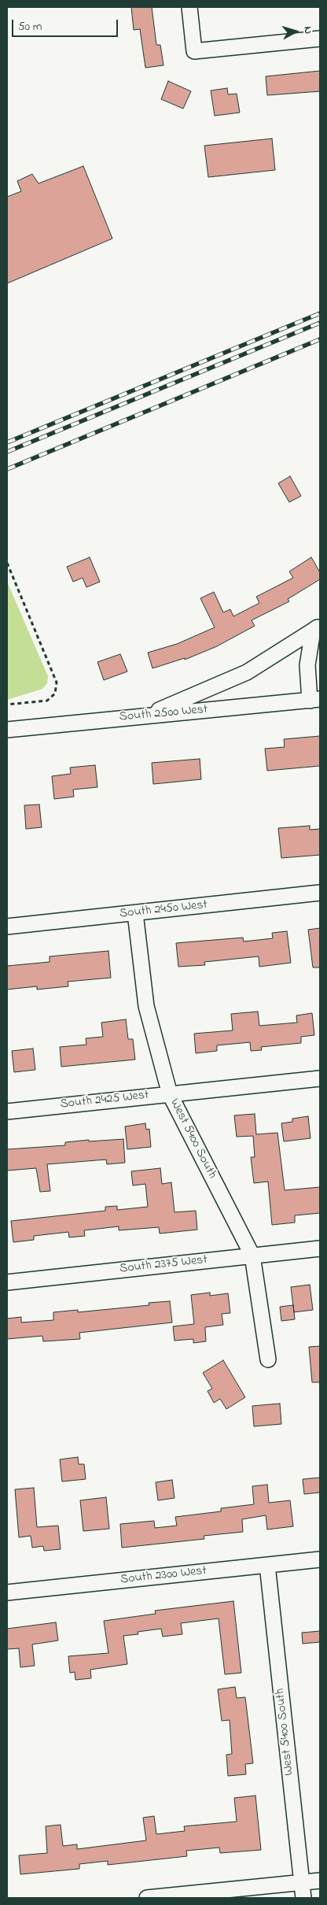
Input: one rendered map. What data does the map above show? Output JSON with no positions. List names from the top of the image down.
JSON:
{
  "streets": {
    "street": [
      "South 2500 West",
      "South 2450 West",
      "South 2425 West",
      "West 5400 South",
      "South 2375 West",
      "South 2300 West"
    ]
  },
  "crossings": [
    ["South 2450 West", "West 5400 South"],
    ["South 2425 West", "West 5400 South"],
    ["West 5400 South", "South 2375 West"],
    ["West 5400 South", "South 2300 West"]
  ],
  "scale_bar": "50 m",
  "north": "right"
}
